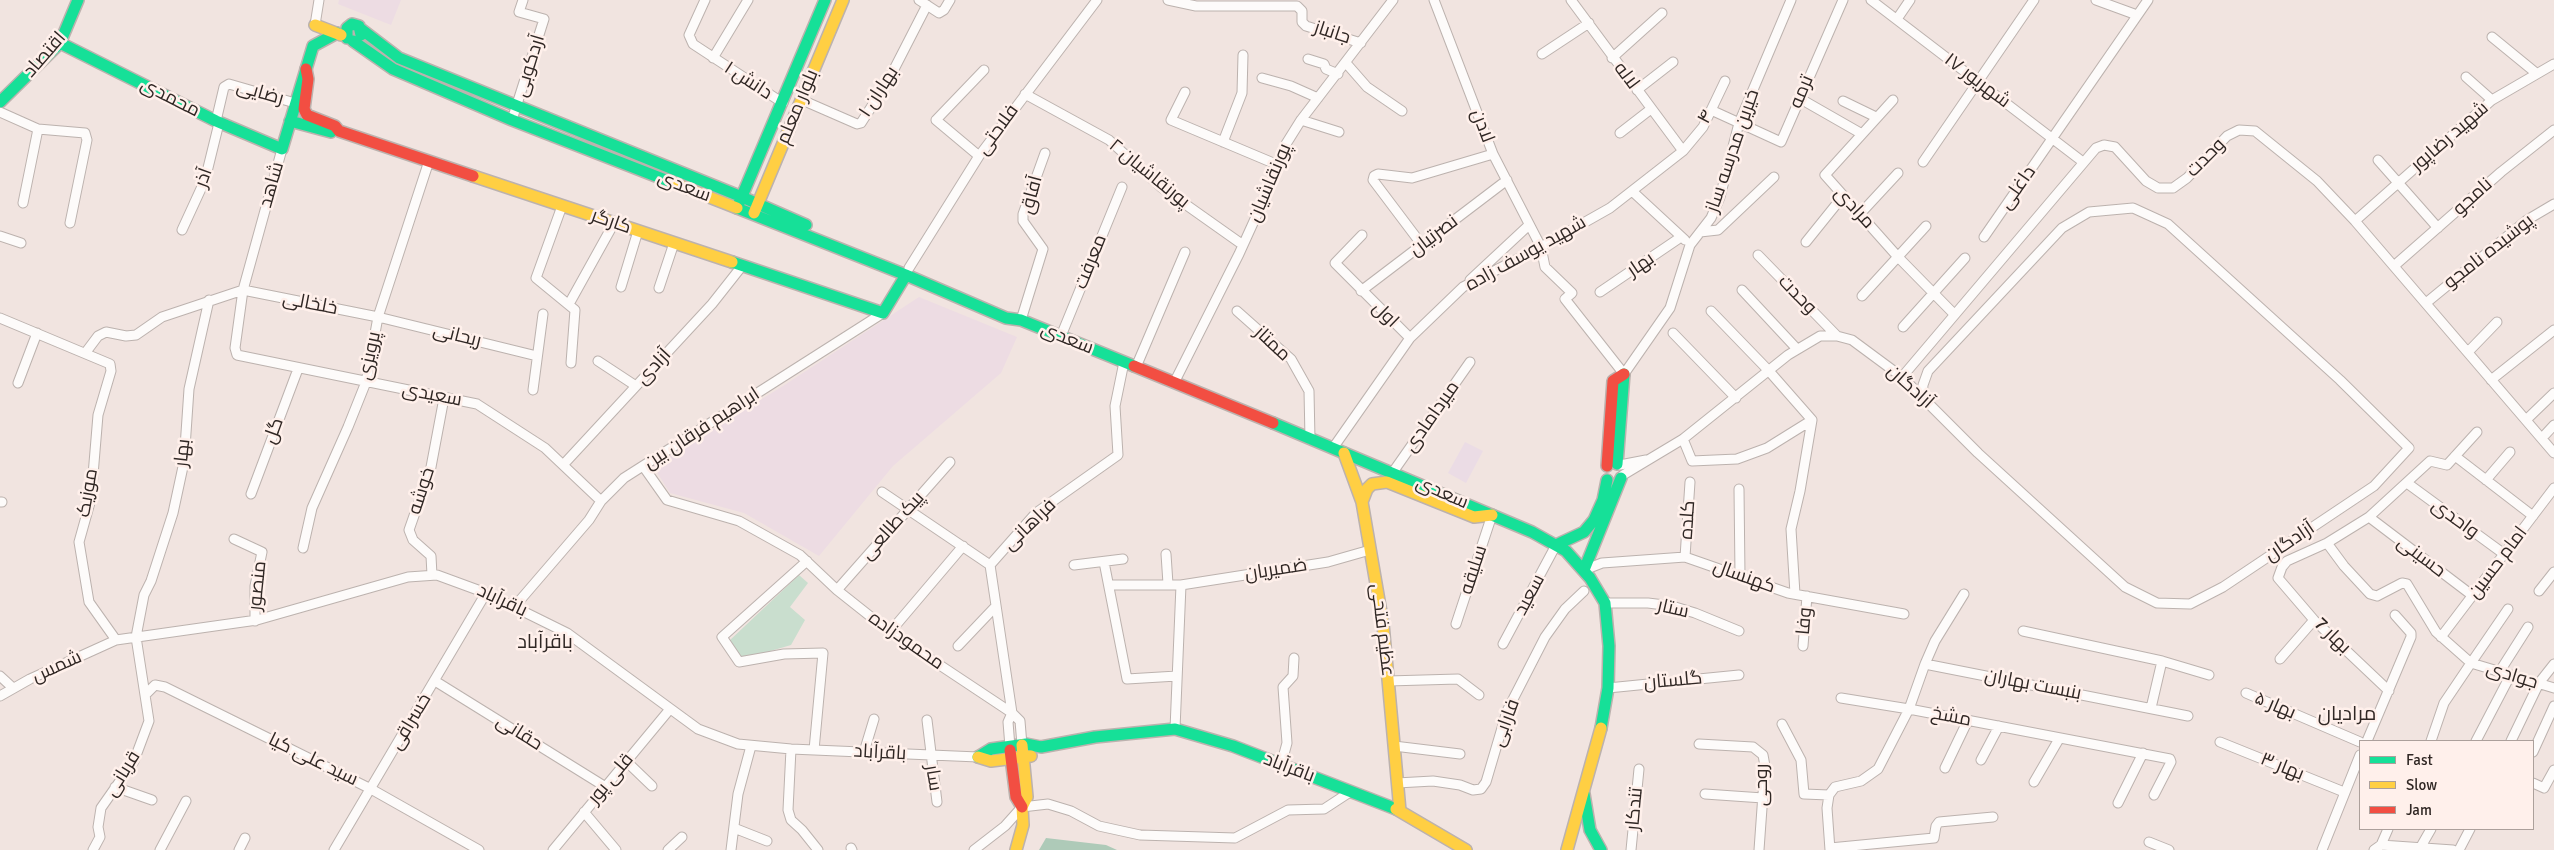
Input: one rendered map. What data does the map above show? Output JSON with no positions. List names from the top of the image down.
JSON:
{
  "streets": {
    "main road": [
      "اقتصاد",
      "محمدی",
      "بلوار معلم",
      "شاهد",
      "سعدی",
      "کارگر",
      "ابراهیم فرقان بین",
      "باقرآباد",
      "عظیم فتحی"
    ],
    "street": [
      "جانباز",
      "آردکوبی",
      "لاله",
      "دانش ۱",
      "۱۷ شهریور",
      "بهاران ۱",
      "ترمه",
      "رضایی",
      "۴",
      "لادن",
      "فلاحتی",
      "شهید رضاپور",
      "خیرین مدرسه ساز",
      "وحدت",
      "پورنقاشیان ۲",
      "آذر",
      "پورنقاشیان",
      "داغلی",
      "آفاق",
      "نامجو",
      "مرادی",
      "نصرتیان",
      "پوشیده نامجو",
      "شهید یوسف زاده",
      "معرفت",
      "بهار",
      "خلخالی",
      "اول",
      "ریحانی",
      "ممتاز",
      "پرویزی",
      "آزادی",
      "آزادگان",
      "سعیدی",
      "میردامادی",
      "گل",
      "خوشه",
      "موزیک",
      "واحدی",
      "کلده",
      "فراهانی",
      "پیک طالعی",
      "حسینی",
      "امام حسین",
      "ضمیریان",
      "سلیقه",
      "کهنسال",
      "منصور",
      "سعید",
      "ستار",
      "وفا",
      "بهار 7",
      "محمودزاده",
      "شمس",
      "جوادی",
      "گلستان",
      "بنبست بهاران",
      "بهار ۵",
      "مشخ",
      "خسراقی",
      "فارابی",
      "حقانی",
      "سید علی کیا",
      "بهار ۳",
      "قربانی",
      "سار",
      "قلی پور",
      "روحی",
      "تندکار"
    ]
  },
  "crossings": [
    ["جانباز", "پورنقاشیان"],
    ["اقتصاد", "محمدی"],
    ["آردکوبی", "سعدی"],
    ["لاله", "۴"],
    ["لاله", "شهید یوسف زاده"],
    ["دانش ۱", "بلوار معلم"],
    ["۱۷ شهریور", "وحدت"],
    ["۱۷ شهریور", "داغلی"],
    ["بهاران ۱", "بلوار معلم"],
    ["ترمه", "خیرین مدرسه ساز"],
    ["رضایی", "آذر"],
    ["رضایی", "شاهد"],
    ["محمدی", "آذر"],
    ["محمدی", "شاهد"],
    ["بلوار معلم", "سعدی"],
    ["۴", "شهید یوسف زاده"],
    ["لادن", "خیرین مدرسه ساز"],
    ["لادن", "نصرتیان"],
    ["لادن", "شهید یوسف زاده"],
    ["فلاحتی", "پورنقاشیان ۲"],
    ["فلاحتی", "سعدی"],
    ["فلاحتی", "ابراهیم فرقان بین"],
    ["شهید رضاپور", "وحدت"],
    ["وحدت", "نامجو"],
    ["وحدت", "مرادی"],
    ["وحدت", "پوشیده نامجو"],
    ["وحدت", "آزادگان"],
    ["پورنقاشیان ۲", "پورنقاشیان"],
    ["پورنقاشیان", "سعدی"],
    ["شاهد", "سعدی"],
    ["شاهد", "خلخالی"],
    ["شاهد", "سعیدی"],
    ["سعدی", "آفاق"],
    ["سعدی", "شهید یوسف زاده"],
    ["سعدی", "معرفت"],
    ["سعدی", "ممتاز"],
    ["سعدی", "میردامادی"],
    ["سعدی", "ابراهیم فرقان بین"],
    ["سعدی", "فراهانی"],
    ["سعدی", "سلیقه"],
    ["سعدی", "کهنسال"],
    ["سعدی", "سعید"],
    ["سعدی", "ستار"],
    ["سعدی", "عظیم فتحی"],
    ["سعدی", "گلستان"],
    ["کارگر", "پرویزی"],
    ["کارگر", "آزادی"],
    ["کارگر", "ابراهیم فرقان بین"],
    ["نصرتیان", "اول"],
    ["شهید یوسف زاده", "اول"],
    ["بهار", "باقرآباد"],
    ["بهار", "قربانی"],
    ["خلخالی", "ریحانی"],
    ["خلخالی", "پرویزی"],
    ["ریحانی", "پرویزی"],
    ["پرویزی", "سعیدی"],
    ["آزادی", "سعیدی"],
    ["سعیدی", "ابراهیم فرقان بین"],
    ["سعیدی", "گل"],
    ["سعیدی", "خوشه"],
    ["ابراهیم فرقان بین", "باقرآباد"],
    ["ابراهیم فرقان بین", "محمودزاده"],
    ["خوشه", "باقرآباد"],
    ["موزیک", "باقرآباد"],
    ["موزیک", "شمس"],
    ["واحدی", "امام حسین"],
    ["کلده", "کهنسال"],
    ["فراهانی", "باقرآباد"],
    ["فراهانی", "محمودزاده"],
    ["پیک طالعی", "محمودزاده"],
    ["حسینی", "امام حسین"],
    ["امام حسین", "جوادی"],
    ["ضمیریان", "عظیم فتحی"],
    ["کهنسال", "وفا"],
    ["منصور", "باقرآباد"],
    ["باقرآباد", "عظیم فتحی"],
    ["باقرآباد", "شمس"],
    ["باقرآباد", "خسراقی"],
    ["باقرآباد", "قربانی"],
    ["باقرآباد", "سار"],
    ["باقرآباد", "قلی پور"],
    ["عظیم فتحی", "فارابی"],
    ["بهار 7", "جوادی"],
    ["خسراقی", "حقانی"],
    ["خسراقی", "سید علی کیا"],
    ["حقانی", "قلی پور"],
    ["سید علی کیا", "قربانی"]
  ],
  "districts": ["باقرآباد", "مرادیان"],
  "legend": ["Fast", "Slow", "Jam"]
}
